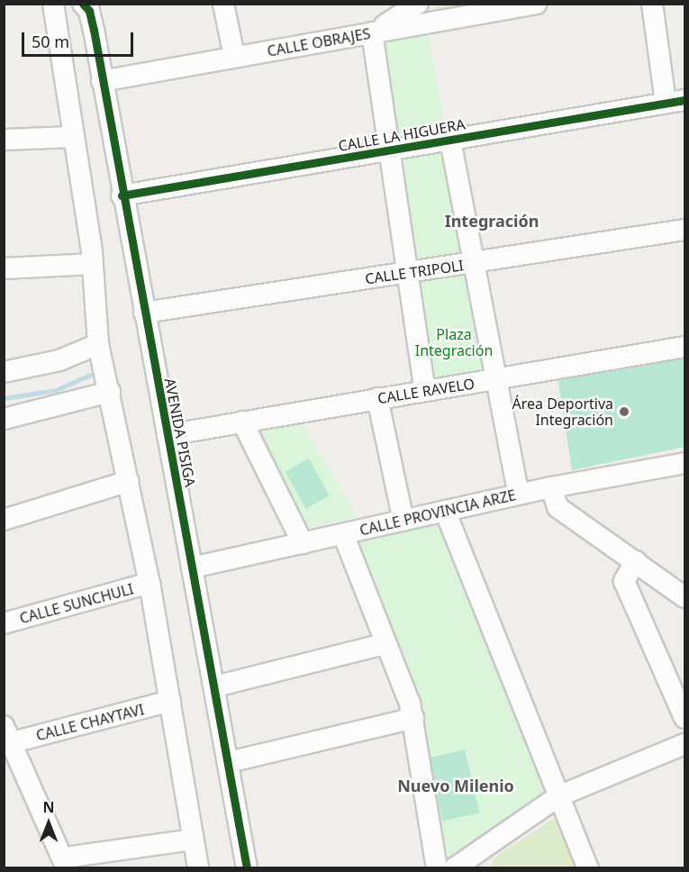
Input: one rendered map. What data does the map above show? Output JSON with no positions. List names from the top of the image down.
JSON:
{
  "streets": {
    "street": [
      "CALLE OBRAJES",
      "CALLE LA HIGUERA",
      "CALLE TRIPOLI",
      "CALLE RAVELO",
      "AVENIDA PISIGA",
      "CALLE PROVINCIA ARZE",
      "CALLE SUNCHULI",
      "CALLE CHAYTAVI"
    ]
  },
  "crossings": [
    ["CALLE OBRAJES", "AVENIDA PISIGA"],
    ["CALLE LA HIGUERA", "AVENIDA PISIGA"],
    ["CALLE TRIPOLI", "AVENIDA PISIGA"],
    ["CALLE RAVELO", "AVENIDA PISIGA"],
    ["AVENIDA PISIGA", "CALLE PROVINCIA ARZE"]
  ],
  "districts": ["Integración", "Nuevo Milenio"],
  "parks": ["Plaza Integración"],
  "places": ["Área Deportiva Integración"],
  "scale_bar": "50 m",
  "north": "top"
}
